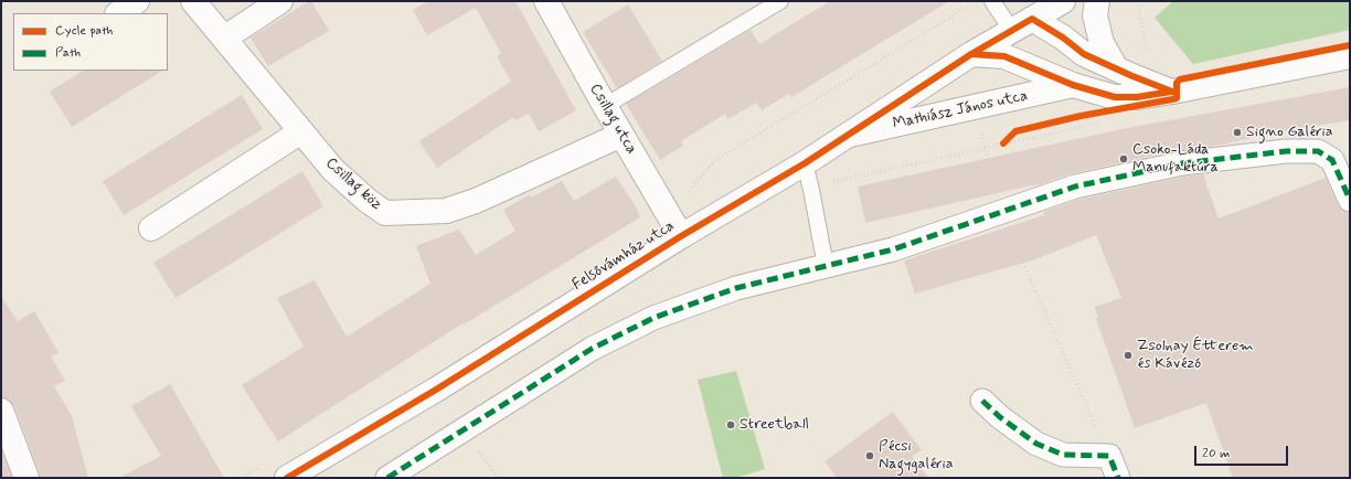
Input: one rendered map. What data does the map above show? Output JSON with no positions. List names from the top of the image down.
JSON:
{
  "streets": {
    "street": [
      "Mathiász János utca",
      "Csillag utca",
      "Csillag köz",
      "Felsővámház utca"
    ]
  },
  "crossings": [
    ["Mathiász János utca", "Felsővámház utca"],
    ["Csillag utca", "Csillag köz"],
    ["Csillag utca", "Felsővámház utca"]
  ],
  "places": [
    "Signo Galéria",
    "Csoko-Láda Manufaktúra",
    "Zsolnay Étterem és Kávézó",
    "Streetball",
    "Pécsi Nagygaléria"
  ],
  "legend": ["Cycle path", "Path"],
  "scale_bar": "20 m"
}
